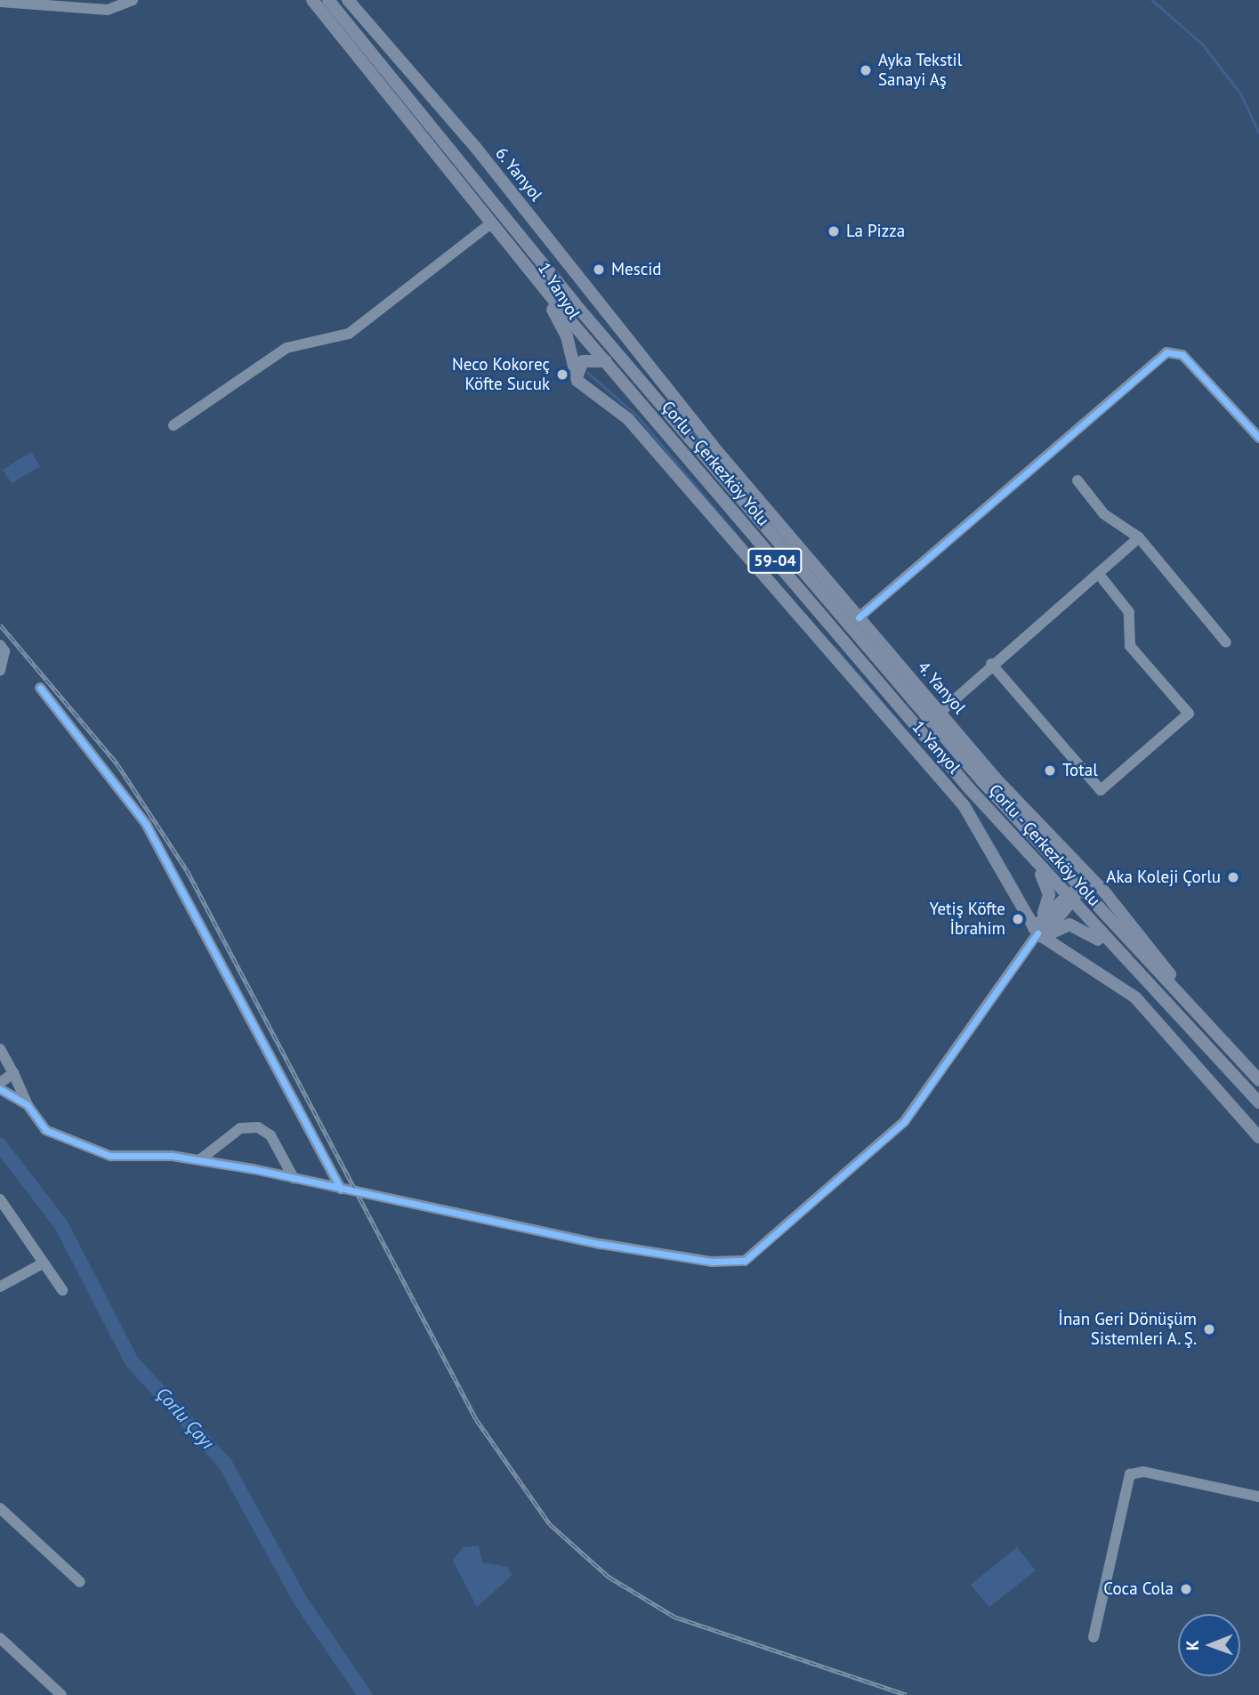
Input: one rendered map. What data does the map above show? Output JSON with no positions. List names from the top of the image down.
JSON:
{
  "streets": {
    "main road": [
      "6. Yanyol",
      "1. Yanyol",
      "Çorlu - Çerkezköy Yolu",
      "59-04",
      "4. Yanyol"
    ]
  },
  "crossings": [
    ["6. Yanyol", "4. Yanyol"],
    ["1. Yanyol", "Çorlu - Çerkezköy Yolu"],
    ["Çorlu - Çerkezköy Yolu", "4. Yanyol"]
  ],
  "water": ["Çorlu Çayı"],
  "places": [
    "Ayka Tekstil Sanayi Aş",
    "La Pizza",
    "Mescid",
    "Neco Kokoreç Köfte Sucuk",
    "Total",
    "Aka Koleji Çorlu",
    "Yetiş Köfte İbrahim",
    "İnan Geri Dönüşüm Sistemleri A. Ş.",
    "Coca Cola"
  ],
  "north": "left"
}
